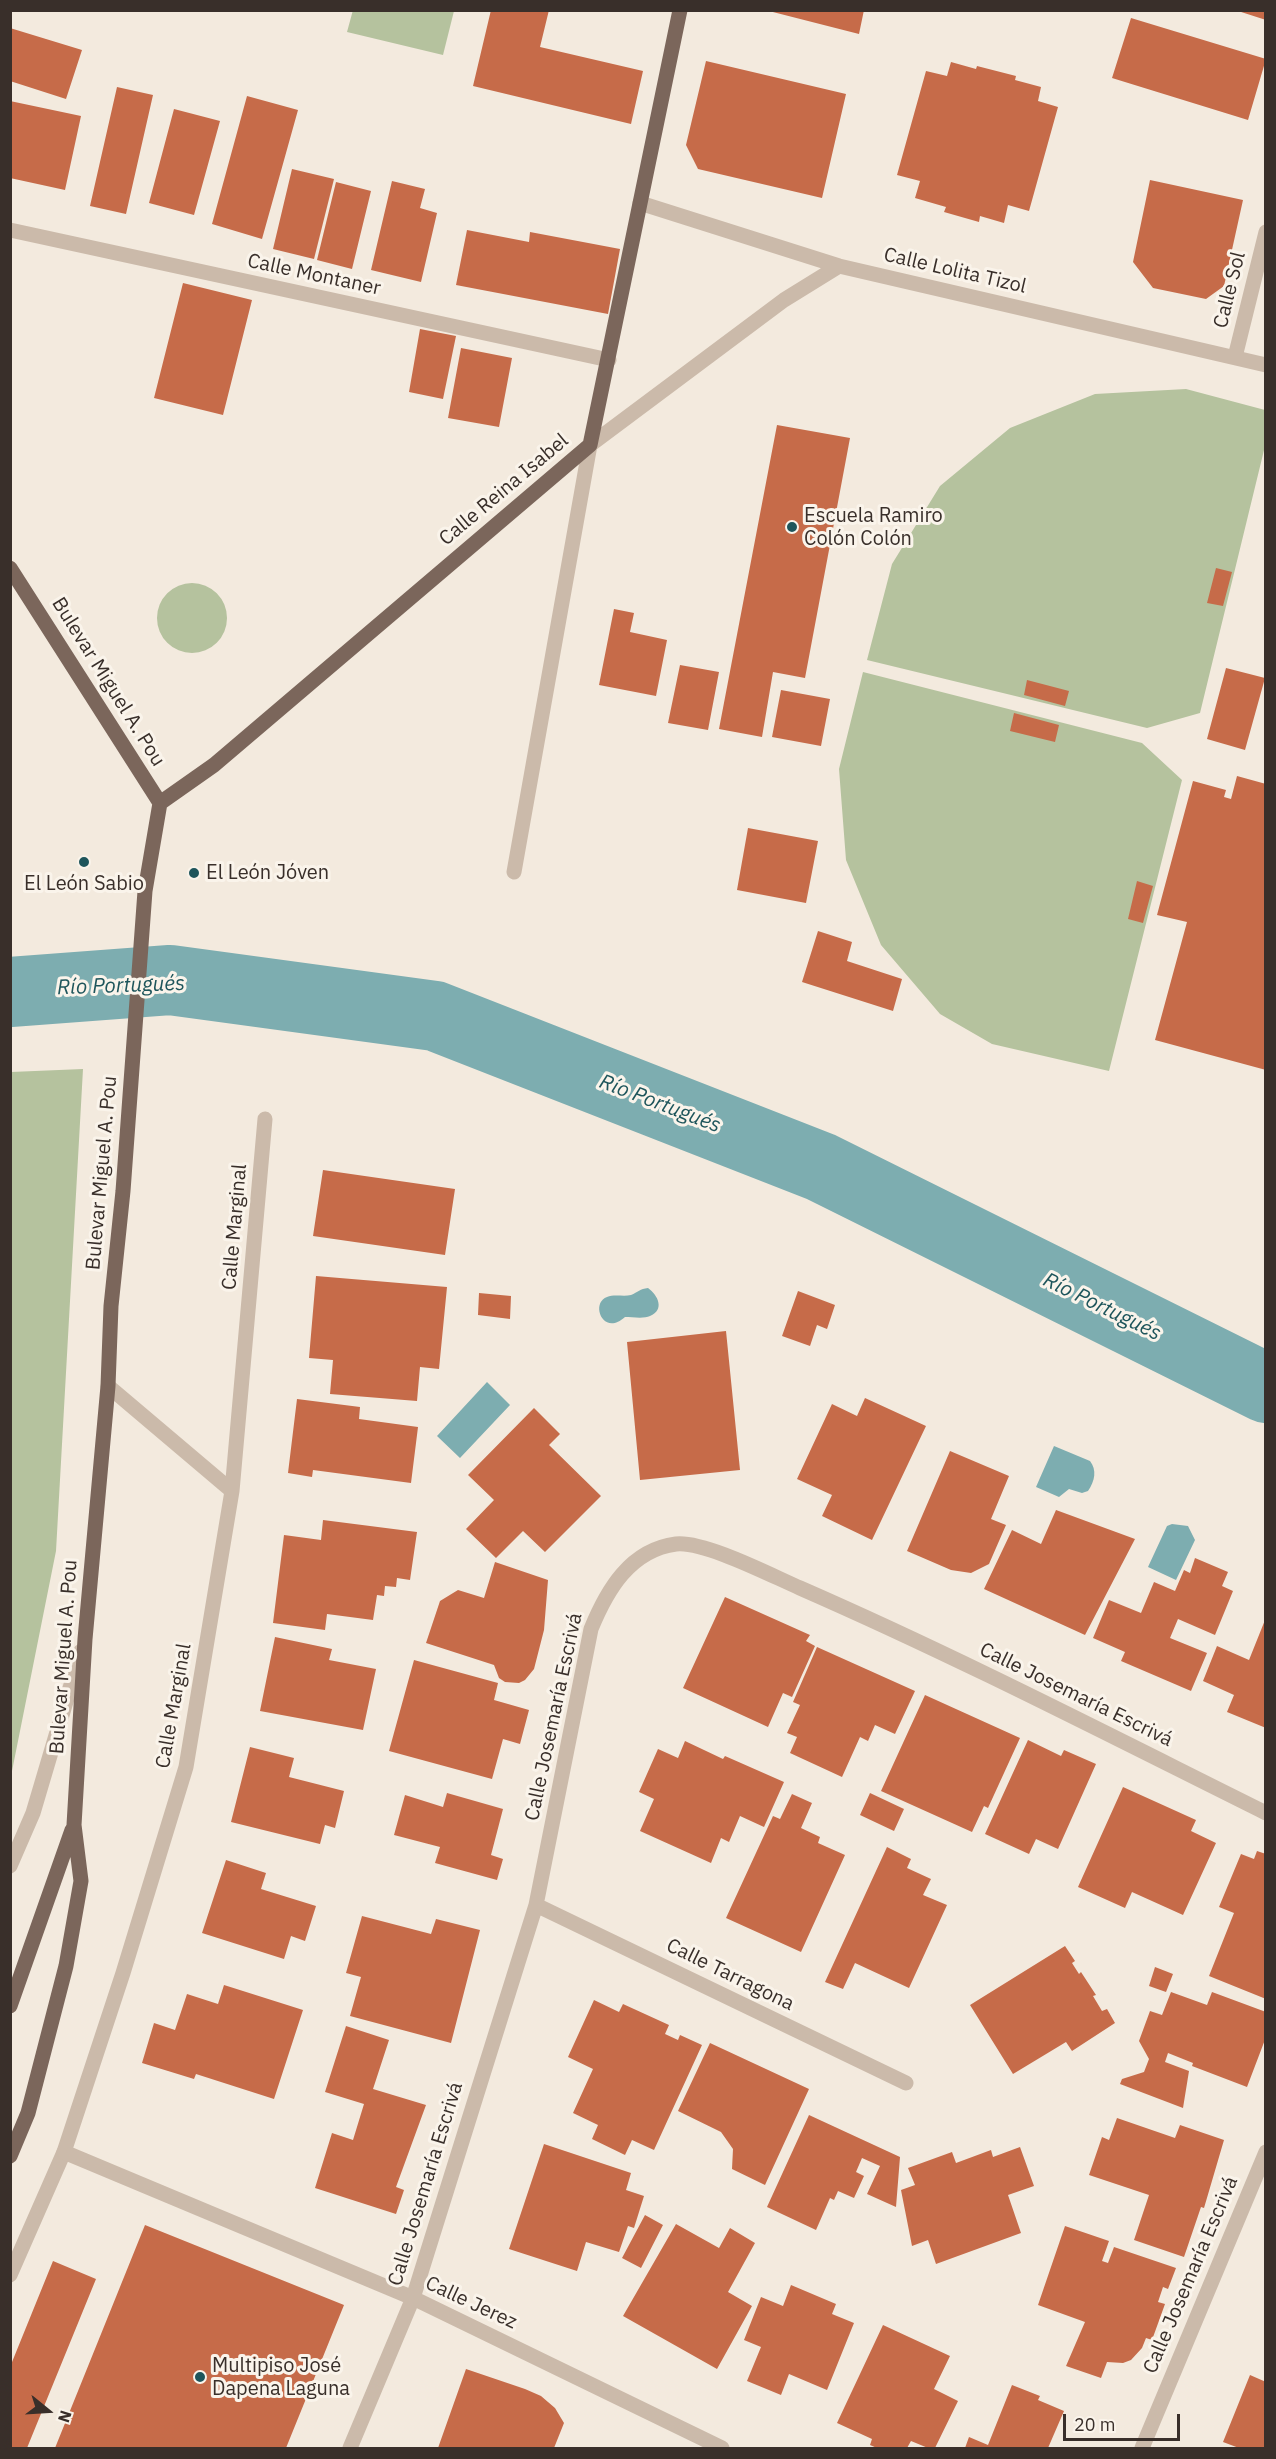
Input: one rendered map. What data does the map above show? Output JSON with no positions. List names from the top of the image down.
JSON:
{
  "streets": {
    "main road": ["Calle Reina Isabel", "Bulevar Miguel A. Pou"],
    "street": [
      "Calle Lolita Tizol",
      "Calle Montaner",
      "Calle Sol",
      "Calle Marginal",
      "Calle Josemaría Escrivá",
      "Calle Tarragona",
      "Calle Jerez"
    ]
  },
  "crossings": [
    ["Calle Lolita Tizol", "Calle Sol"],
    ["Calle Lolita Tizol", "Calle Reina Isabel"],
    ["Calle Montaner", "Calle Reina Isabel"],
    ["Calle Reina Isabel", "Bulevar Miguel A. Pou"],
    ["Calle Marginal", "Calle Jerez"],
    ["Calle Josemaría Escrivá", "Calle Tarragona"],
    ["Calle Josemaría Escrivá", "Calle Jerez"]
  ],
  "water": ["Río Portugués"],
  "places": [
    "Escuela Ramiro Colón Colón",
    "El León Sabio",
    "El León Jóven",
    "Multipiso José Dapena Laguna"
  ],
  "scale_bar": "20 m",
  "north": "right"
}
